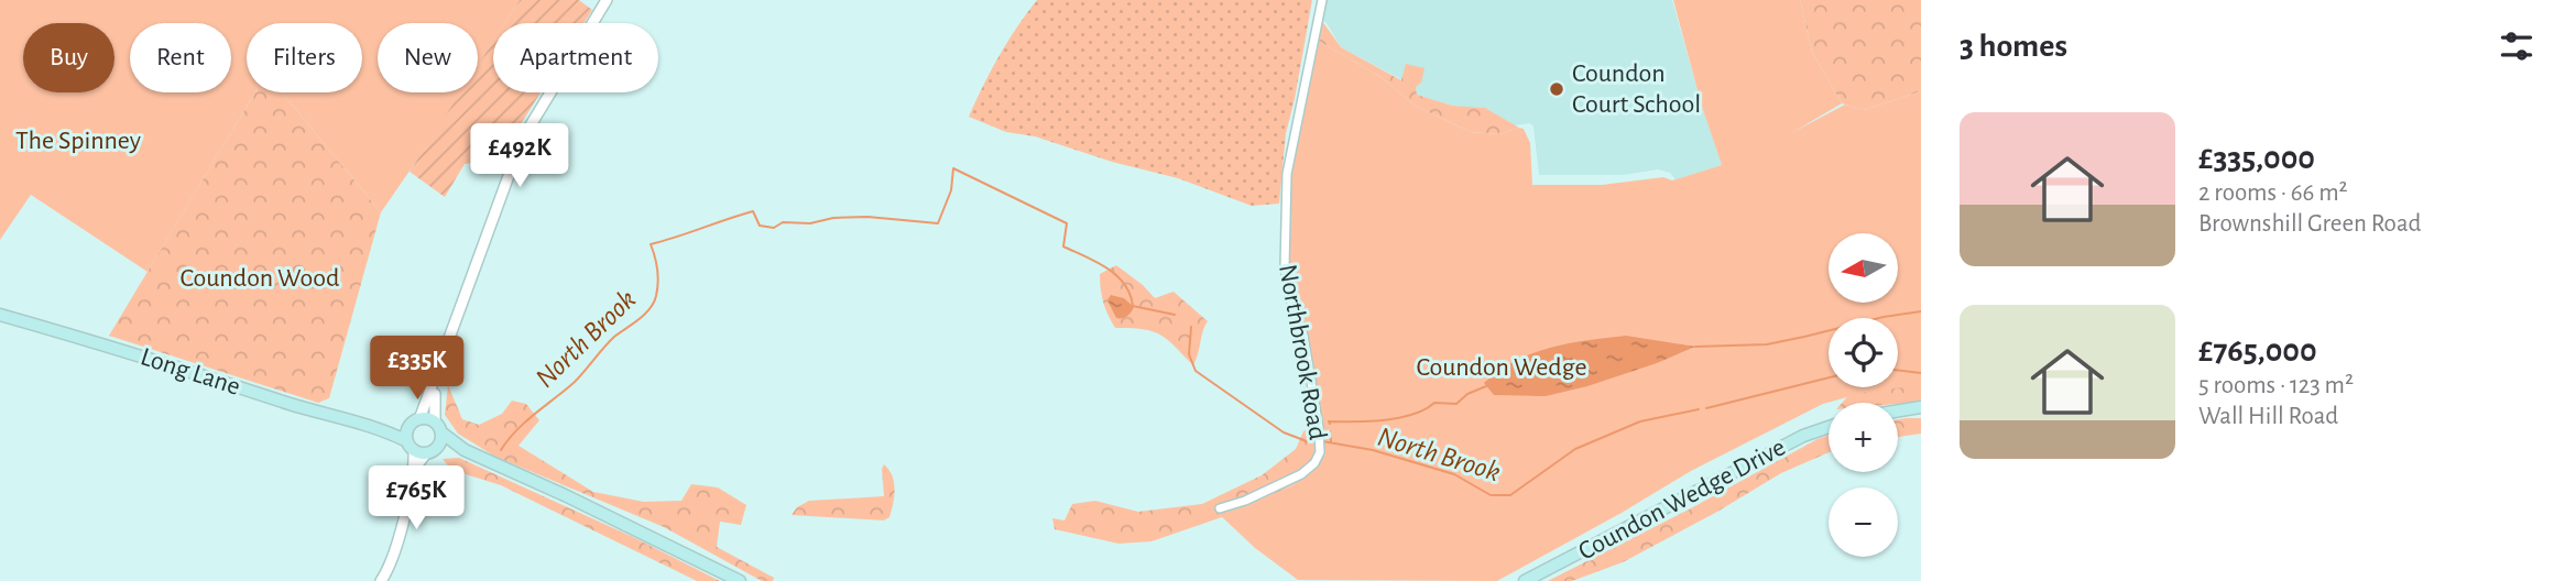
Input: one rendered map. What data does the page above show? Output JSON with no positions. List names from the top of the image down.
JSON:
{
  "streets": {
    "main road": ["Long Lane", "Coundon Wedge Drive"],
    "street": ["Northbrook Road"]
  },
  "water": ["North Brook"],
  "parks": ["The Spinney", "Coundon Wood", "Coundon Wedge"],
  "places": ["Coundon Court School"],
  "north": "left",
  "page": {
    "heading": "3 homes",
    "chip": [
      "Buy",
      "Rent",
      "Filters",
      "New",
      "Apartment"
    ],
    "list": [
      {
        "name": "£335,000",
        "note": "2 rooms · 66 m² · Brownshill Green Road"
      },
      {
        "name": "£765,000",
        "note": "5 rooms · 123 m² · Wall Hill Road"
      }
    ],
    "price": ["£492K", "£335K", "£765K"],
    "map_buttons": ["+", "−"]
  }
}
